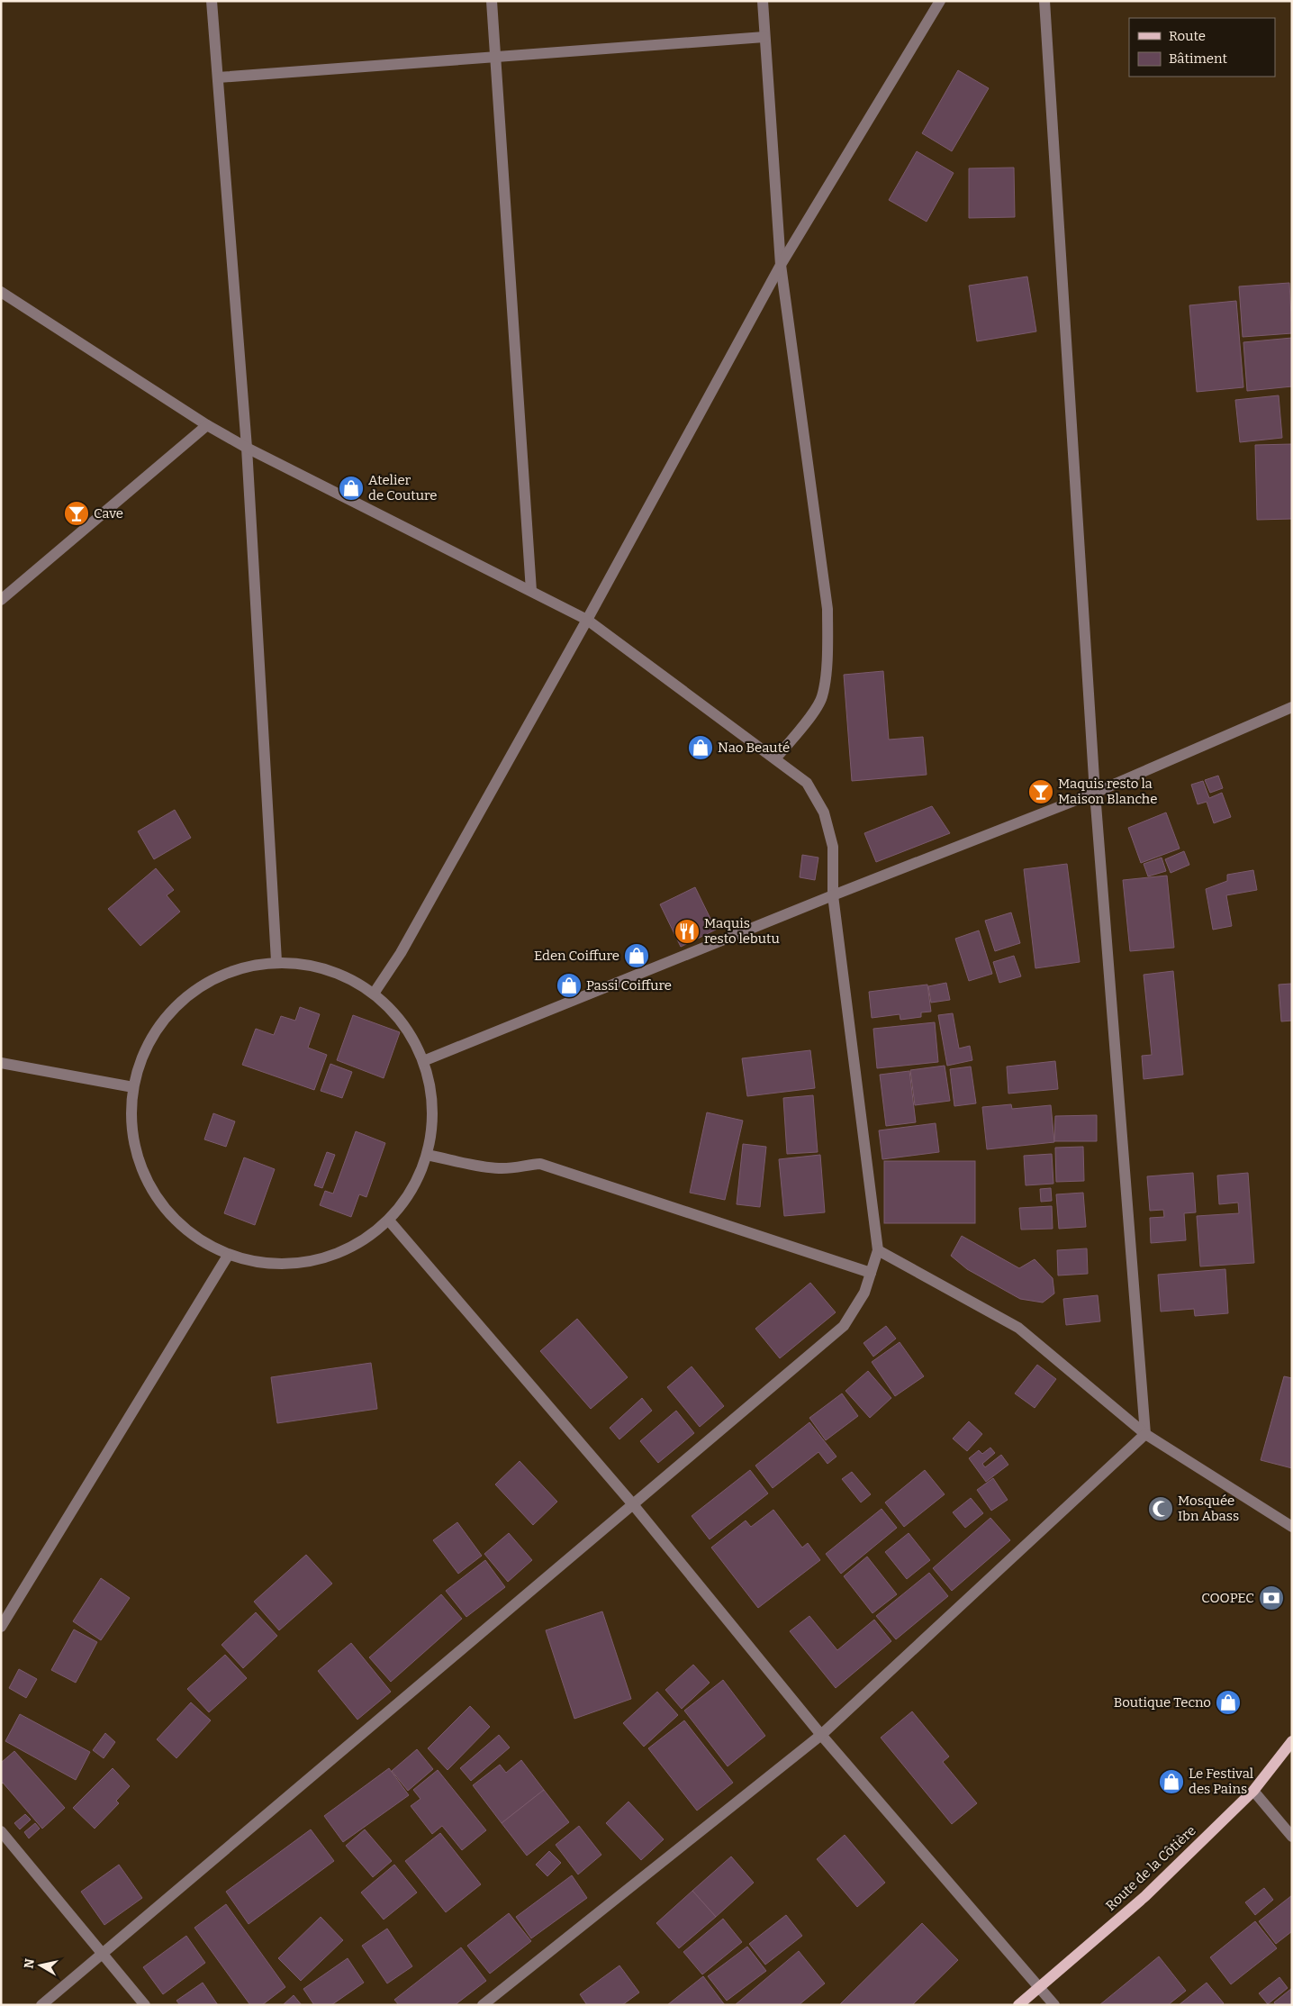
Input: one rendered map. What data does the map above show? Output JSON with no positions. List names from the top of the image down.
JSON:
{
  "streets": {
    "main road": ["Route de la Côtière"]
  },
  "places": {
    "shop": [
      "Atelier de Couture",
      "Nao Beauté",
      "Eden Coiffure",
      "Passi Coiffure",
      "Boutique Tecno",
      "Le Festival des Pains"
    ],
    "bar": ["Cave", "Maquis resto la Maison Blanche"],
    "restaurant": ["Maquis resto lebutu"],
    "mosque": ["Mosquée Ibn Abass"],
    "bank": ["COOPEC"]
  },
  "legend": ["Route", "Bâtiment"],
  "north": "left"
}
